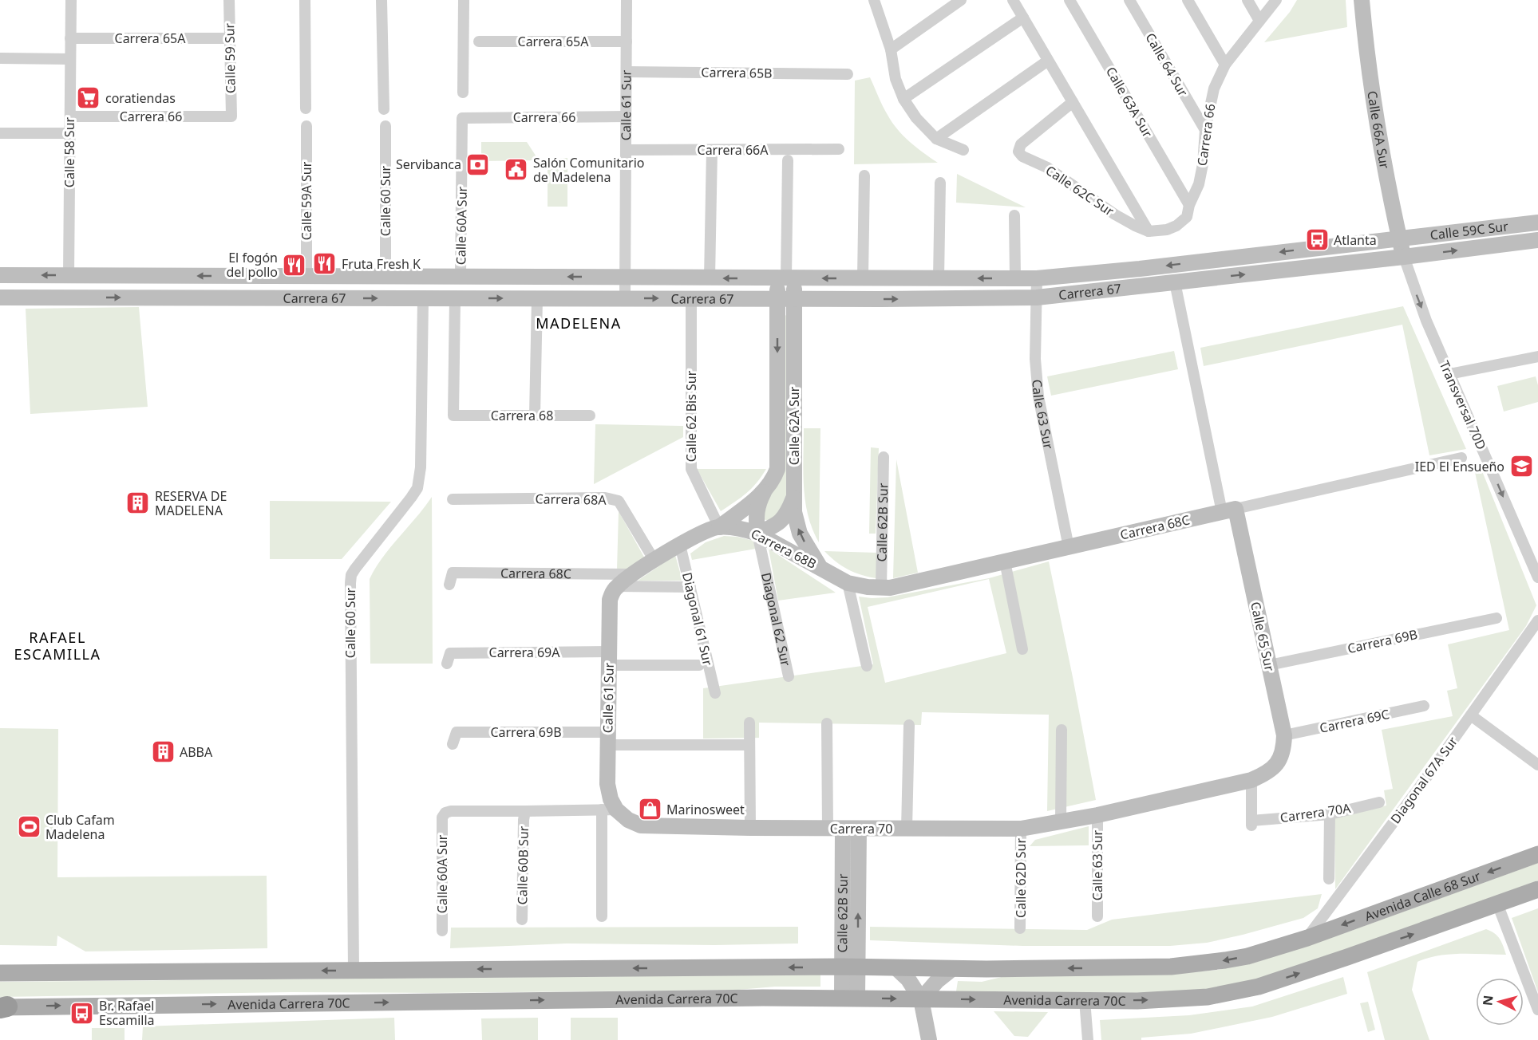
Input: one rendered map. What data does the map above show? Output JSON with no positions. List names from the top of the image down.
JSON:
{
  "streets": {
    "main road": ["Avenida Calle 68 Sur", "Avenida Carrera 70C"],
    "street": [
      "Carrera 65A",
      "Calle 59 Sur",
      "Calle 64 Sur",
      "Carrera 65B",
      "Calle 63A Sur",
      "Calle 61 Sur",
      "Carrera 66",
      "Calle 66A Sur",
      "Carrera 66A",
      "Calle 58 Sur",
      "Calle 62C Sur",
      "Calle 59A Sur",
      "Calle 60 Sur",
      "Calle 60A Sur",
      "Calle 59C Sur",
      "Carrera 67",
      "Transversal 70D",
      "Calle 63 Sur",
      "Carrera 68",
      "Calle 62 Bis Sur",
      "Calle 62A Sur",
      "Carrera 68A",
      "Calle 62B Sur",
      "Carrera 68C",
      "Carrera 68B",
      "Diagonal 61 Sur",
      "Diagonal 62 Sur",
      "Calle 65 Sur",
      "Carrera 69B",
      "Carrera 69A",
      "Carrera 69C",
      "Diagonal 67A Sur",
      "Carrera 70A",
      "Carrera 70",
      "Calle 60B Sur",
      "Calle 62D Sur"
    ]
  },
  "crossings": [
    ["Carrera 65A", "Calle 59 Sur"],
    ["Carrera 65A", "Calle 61 Sur"],
    ["Carrera 65A", "Calle 58 Sur"],
    ["Calle 59 Sur", "Carrera 66"],
    ["Calle 64 Sur", "Carrera 66"],
    ["Carrera 65B", "Calle 61 Sur"],
    ["Calle 63A Sur", "Carrera 66"],
    ["Calle 61 Sur", "Carrera 66"],
    ["Calle 61 Sur", "Carrera 66A"],
    ["Calle 61 Sur", "Carrera 67"],
    ["Calle 61 Sur", "Carrera 68B"],
    ["Calle 61 Sur", "Carrera 69B"],
    ["Calle 61 Sur", "Carrera 69A"],
    ["Calle 61 Sur", "Carrera 70"],
    ["Carrera 66", "Calle 58 Sur"],
    ["Carrera 66", "Calle 62C Sur"],
    ["Carrera 66", "Calle 60A Sur"],
    ["Calle 66A Sur", "Calle 59C Sur"],
    ["Calle 66A Sur", "Carrera 67"],
    ["Calle 66A Sur", "Transversal 70D"],
    ["Calle 58 Sur", "Carrera 67"],
    ["Calle 59A Sur", "Carrera 67"],
    ["Calle 60 Sur", "Carrera 67"],
    ["Calle 60A Sur", "Carrera 67"],
    ["Calle 60A Sur", "Calle 60B Sur"],
    ["Calle 59C Sur", "Carrera 67"],
    ["Calle 59C Sur", "Transversal 70D"],
    ["Carrera 67", "Transversal 70D"],
    ["Carrera 67", "Calle 63 Sur"],
    ["Carrera 67", "Carrera 68"],
    ["Carrera 67", "Calle 62 Bis Sur"],
    ["Carrera 67", "Calle 62A Sur"],
    ["Carrera 67", "Calle 65 Sur"],
    ["Calle 63 Sur", "Carrera 68C"],
    ["Calle 63 Sur", "Carrera 70"],
    ["Calle 62 Bis Sur", "Calle 62A Sur"],
    ["Calle 62 Bis Sur", "Carrera 68B"],
    ["Calle 62A Sur", "Carrera 68B"],
    ["Calle 62A Sur", "Diagonal 62 Sur"],
    ["Carrera 68A", "Carrera 68B"],
    ["Calle 62B Sur", "Carrera 68C"],
    ["Calle 62B Sur", "Carrera 70"],
    ["Calle 62B Sur", "Avenida Carrera 70C"],
    ["Carrera 68C", "Carrera 68B"],
    ["Carrera 68C", "Calle 65 Sur"],
    ["Carrera 68B", "Diagonal 61 Sur"],
    ["Carrera 68B", "Diagonal 62 Sur"],
    ["Calle 65 Sur", "Carrera 69B"],
    ["Calle 65 Sur", "Carrera 69C"],
    ["Calle 65 Sur", "Carrera 70"],
    ["Diagonal 67A Sur", "Avenida Calle 68 Sur"],
    ["Carrera 70A", "Carrera 70"],
    ["Carrera 70", "Calle 62D Sur"]
  ],
  "one_way": ["Transversal 70D", "Avenida Calle 68 Sur"],
  "districts": ["MADELENA", "RAFAEL ESCAMILLA"],
  "places": {
    "supermarket": ["coratiendas"],
    "bank": ["Servibanca"],
    "public building": ["Salón Comunitario de Madelena"],
    "bus stop": ["Atlanta", "Br. Rafael Escamilla"],
    "restaurant": ["Fruta Fresh K", "El fogón del pollo"],
    "school or university": ["IED El Ensueño"],
    "building": ["RESERVA DE MADELENA", "ABBA"],
    "shop": ["Marinosweet"],
    "sports": ["Club Cafam Madelena"]
  },
  "north": "left"
}
